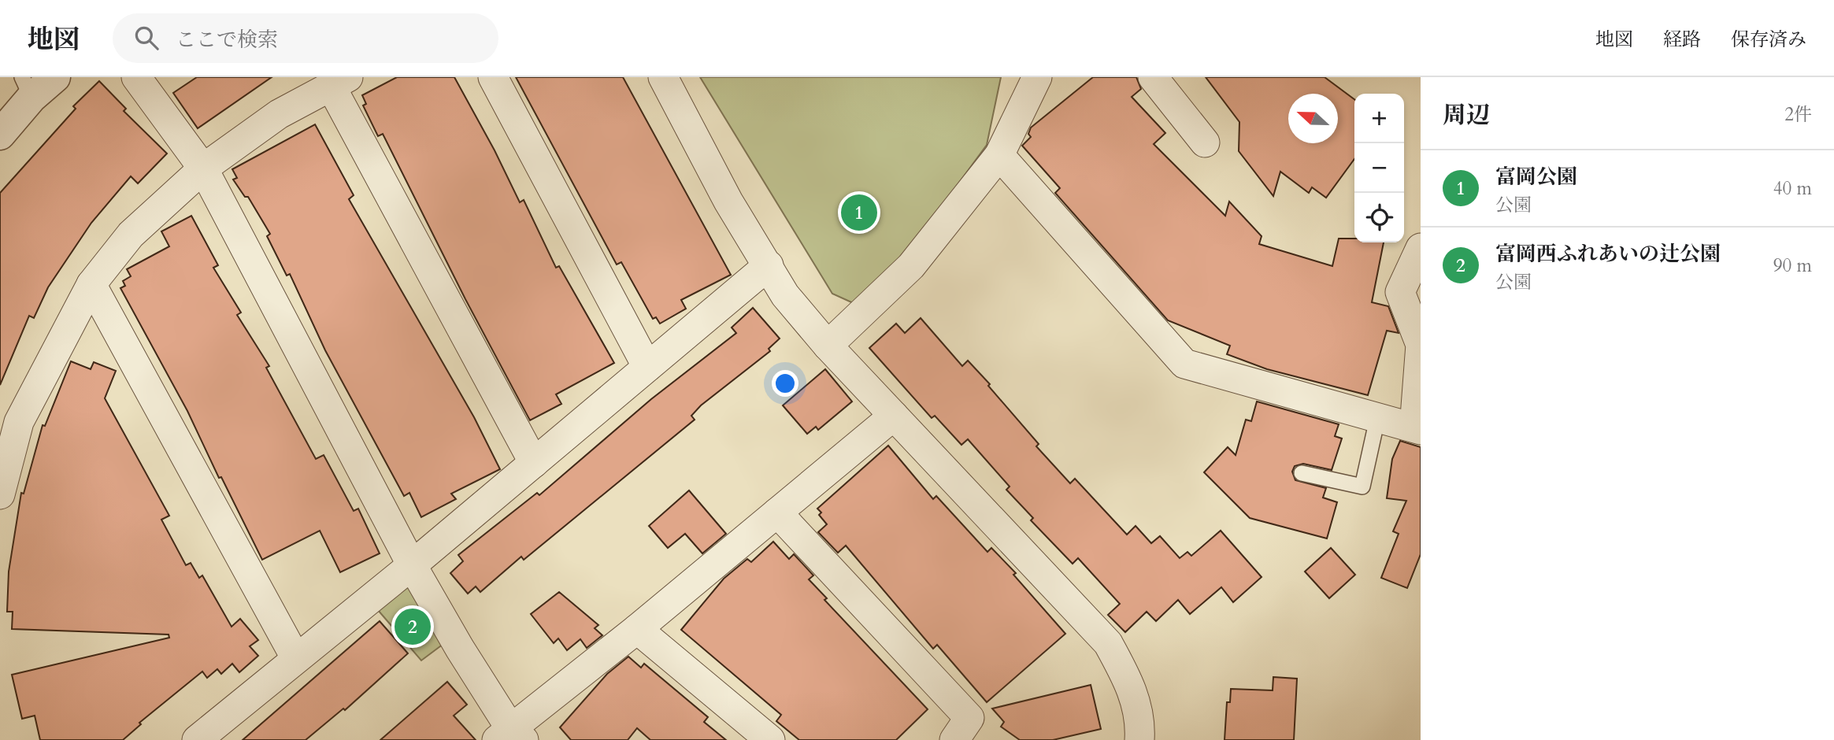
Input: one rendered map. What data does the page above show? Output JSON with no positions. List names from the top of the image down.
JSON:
{
  "north": "left",
  "page": {
    "header": "地図",
    "search": "ここで検索",
    "nav": ["地図", "経路", "保存済み"],
    "heading": ["周辺", "2件"],
    "map_buttons": ["+", "−"],
    "list": [
      {
        "mark": "1",
        "name": "富岡公園",
        "note": "公園",
        "value": "40 m"
      },
      {
        "mark": "2",
        "name": "富岡西ふれあいの辻公園",
        "note": "公園",
        "value": "90 m"
      }
    ],
    "pins": ["1", "2"]
  }
}
